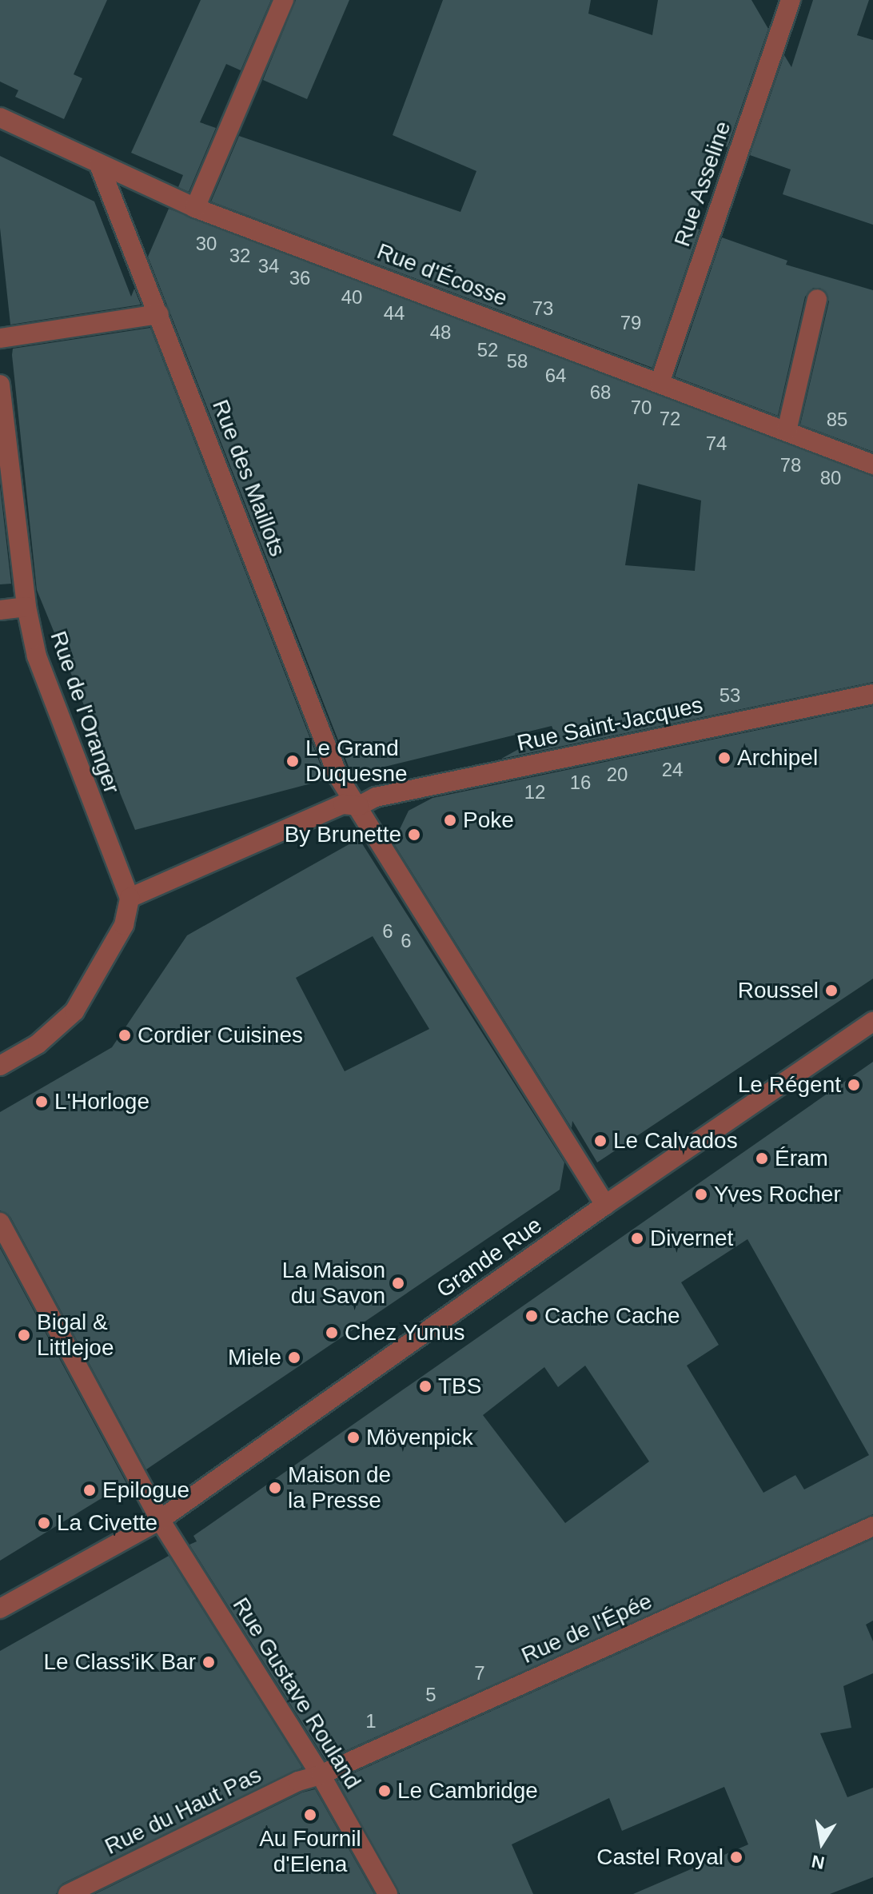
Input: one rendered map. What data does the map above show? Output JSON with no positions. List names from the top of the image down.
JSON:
{
  "streets": {
    "street": [
      "Rue Asseline",
      "Rue d'Écosse",
      "Rue des Maillots",
      "Rue de l'Oranger",
      "Rue Saint-Jacques",
      "Grande Rue",
      "Rue de l'Épée",
      "Rue Gustave Rouland",
      "Rue du Haut Pas"
    ]
  },
  "crossings": [
    ["Rue Asseline", "Rue d'Écosse"],
    ["Rue d'Écosse", "Rue des Maillots"],
    ["Rue des Maillots", "Rue Saint-Jacques"],
    ["Rue des Maillots", "Grande Rue"],
    ["Rue de l'Oranger", "Rue Saint-Jacques"],
    ["Grande Rue", "Rue Gustave Rouland"],
    ["Rue de l'Épée", "Rue Gustave Rouland"],
    ["Rue de l'Épée", "Rue du Haut Pas"],
    ["Rue Gustave Rouland", "Rue du Haut Pas"]
  ],
  "places": [
    "Archipel",
    "Le Grand Duquesne",
    "Poke",
    "By Brunette",
    "Roussel",
    "Cordier Cuisines",
    "Le Régent",
    "L'Horloge",
    "Le Calvados",
    "Éram",
    "Yves Rocher",
    "Divernet",
    "La Maison du Savon",
    "Cache Cache",
    "Chez Yunus",
    "Bigal & Littlejoe",
    "Miele",
    "TBS",
    "Mövenpick",
    "Maison de la Presse",
    "Epilogue",
    "La Civette",
    "Le Class'iK Bar",
    "Le Cambridge",
    "Au Fournil d'Elena",
    "Castel Royal"
  ],
  "house_numbers": [
    "30",
    "32",
    "34",
    "36",
    "40",
    "73",
    "44",
    "79",
    "48",
    "52",
    "58",
    "64",
    "68",
    "70",
    "72",
    "85",
    "74",
    "78",
    "80",
    "53",
    "24",
    "20",
    "16",
    "12",
    "6",
    "6",
    "7",
    "5",
    "1"
  ],
  "north": "bottom"
}
